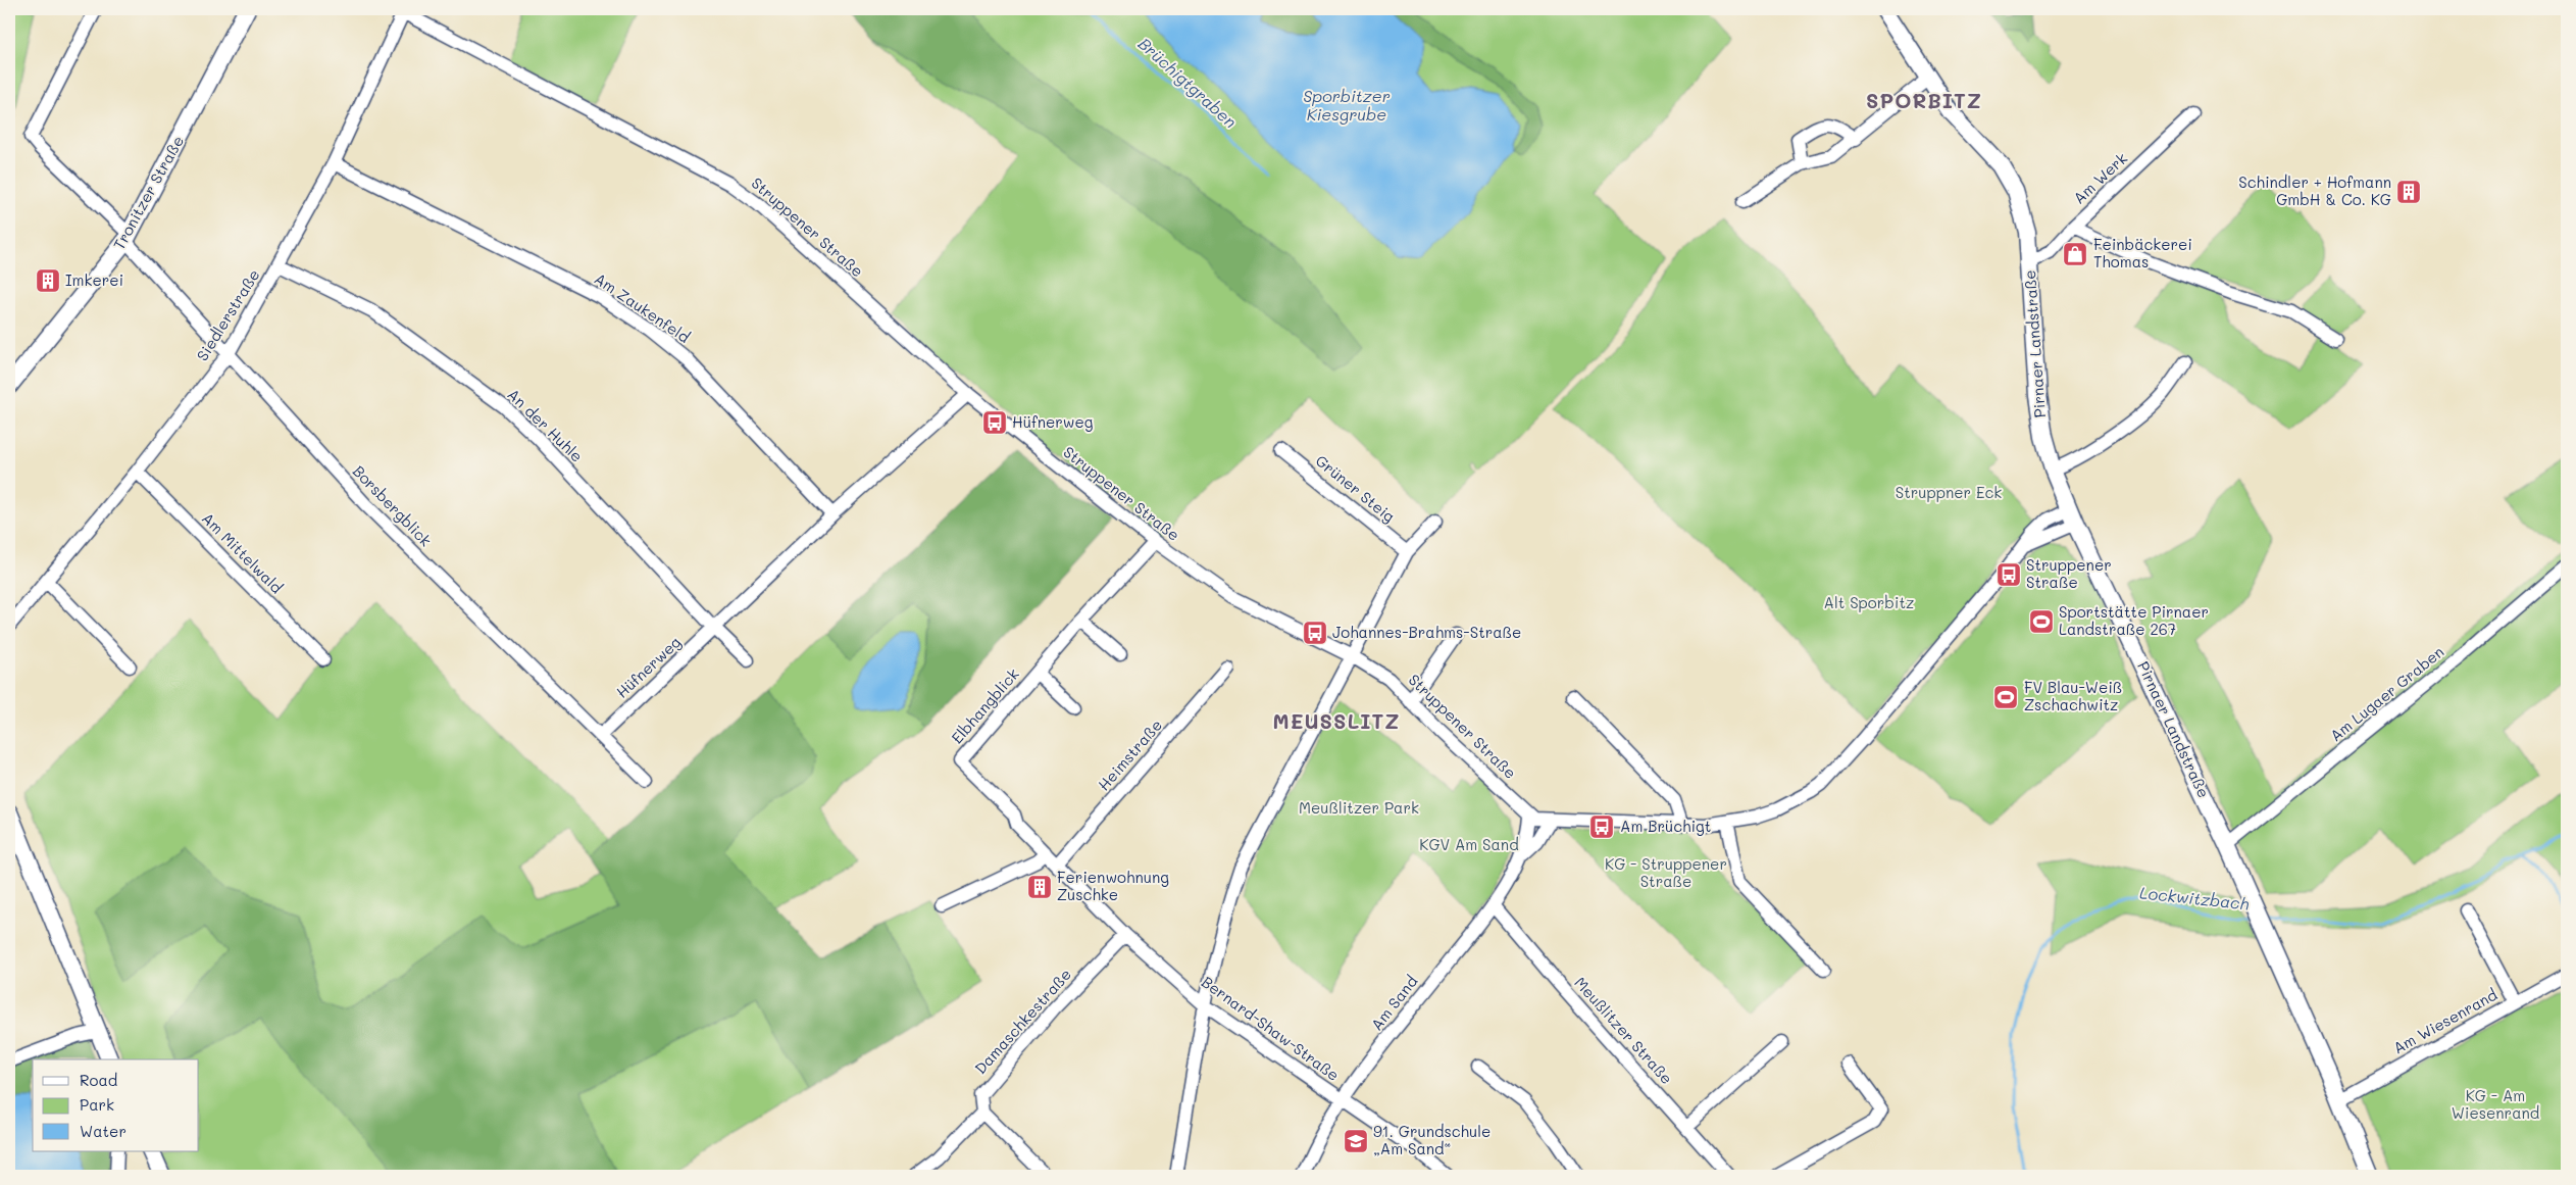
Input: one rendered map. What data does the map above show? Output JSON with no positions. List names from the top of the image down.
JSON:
{
  "streets": {
    "street": [
      "Am Werk",
      "Tronitzer Straße",
      "Struppener Straße",
      "Am Zaukenfeld",
      "Siedlerstraße",
      "Pirnaer Landstraße",
      "An der Huhle",
      "Grüner Steig",
      "Borsbergblick",
      "Am Mittelwald",
      "Hüfnerweg",
      "Am Lugaer Graben",
      "Elbhangblick",
      "Heimstraße",
      "Am Sand",
      "Damaschkestraße",
      "Am Wiesenrand",
      "Bernard-Shaw-Straße",
      "Meußlitzer Straße"
    ]
  },
  "crossings": [
    ["Am Werk", "Pirnaer Landstraße"],
    ["Tronitzer Straße", "Borsbergblick"],
    ["Struppener Straße", "Siedlerstraße"],
    ["Struppener Straße", "Pirnaer Landstraße"],
    ["Struppener Straße", "Hüfnerweg"],
    ["Struppener Straße", "Elbhangblick"],
    ["Struppener Straße", "Am Sand"],
    ["Am Zaukenfeld", "Siedlerstraße"],
    ["Am Zaukenfeld", "Hüfnerweg"],
    ["Siedlerstraße", "An der Huhle"],
    ["Siedlerstraße", "Borsbergblick"],
    ["Siedlerstraße", "Am Mittelwald"],
    ["Pirnaer Landstraße", "Am Lugaer Graben"],
    ["Pirnaer Landstraße", "Am Wiesenrand"],
    ["An der Huhle", "Hüfnerweg"],
    ["Borsbergblick", "Hüfnerweg"],
    ["Elbhangblick", "Bernard-Shaw-Straße"],
    ["Heimstraße", "Bernard-Shaw-Straße"],
    ["Am Sand", "Bernard-Shaw-Straße"],
    ["Am Sand", "Meußlitzer Straße"],
    ["Damaschkestraße", "Bernard-Shaw-Straße"]
  ],
  "districts": ["SPORBITZ", "MEUSSLITZ"],
  "water": ["Brüchigtgraben", "Sporbitzer Kiesgrube", "Lockwitzbach"],
  "parks": [
    "Struppner Eck",
    "Alt Sporbitz",
    "Meußlitzer Park",
    "KGV Am Sand",
    "KG - Struppener Straße",
    "KG - Am Wiesenrand"
  ],
  "places": {
    "building": ["Schindler + Hofmann GmbH & Co. KG", "Imkerei", "Ferienwohnung Zuschke"],
    "shop": ["Feinbäckerei Thomas"],
    "bus stop": [
      "Hüfnerweg",
      "Struppener Straße",
      "Johannes-Brahms-Straße",
      "Am Brüchigt"
    ],
    "sports": ["Sportstätte Pirnaer Landstraße 267", "FV Blau-Weiß Zschachwitz"],
    "school or university": ["91. Grundschule „Am Sand“"]
  },
  "legend": ["Road", "Park", "Water"]
}
